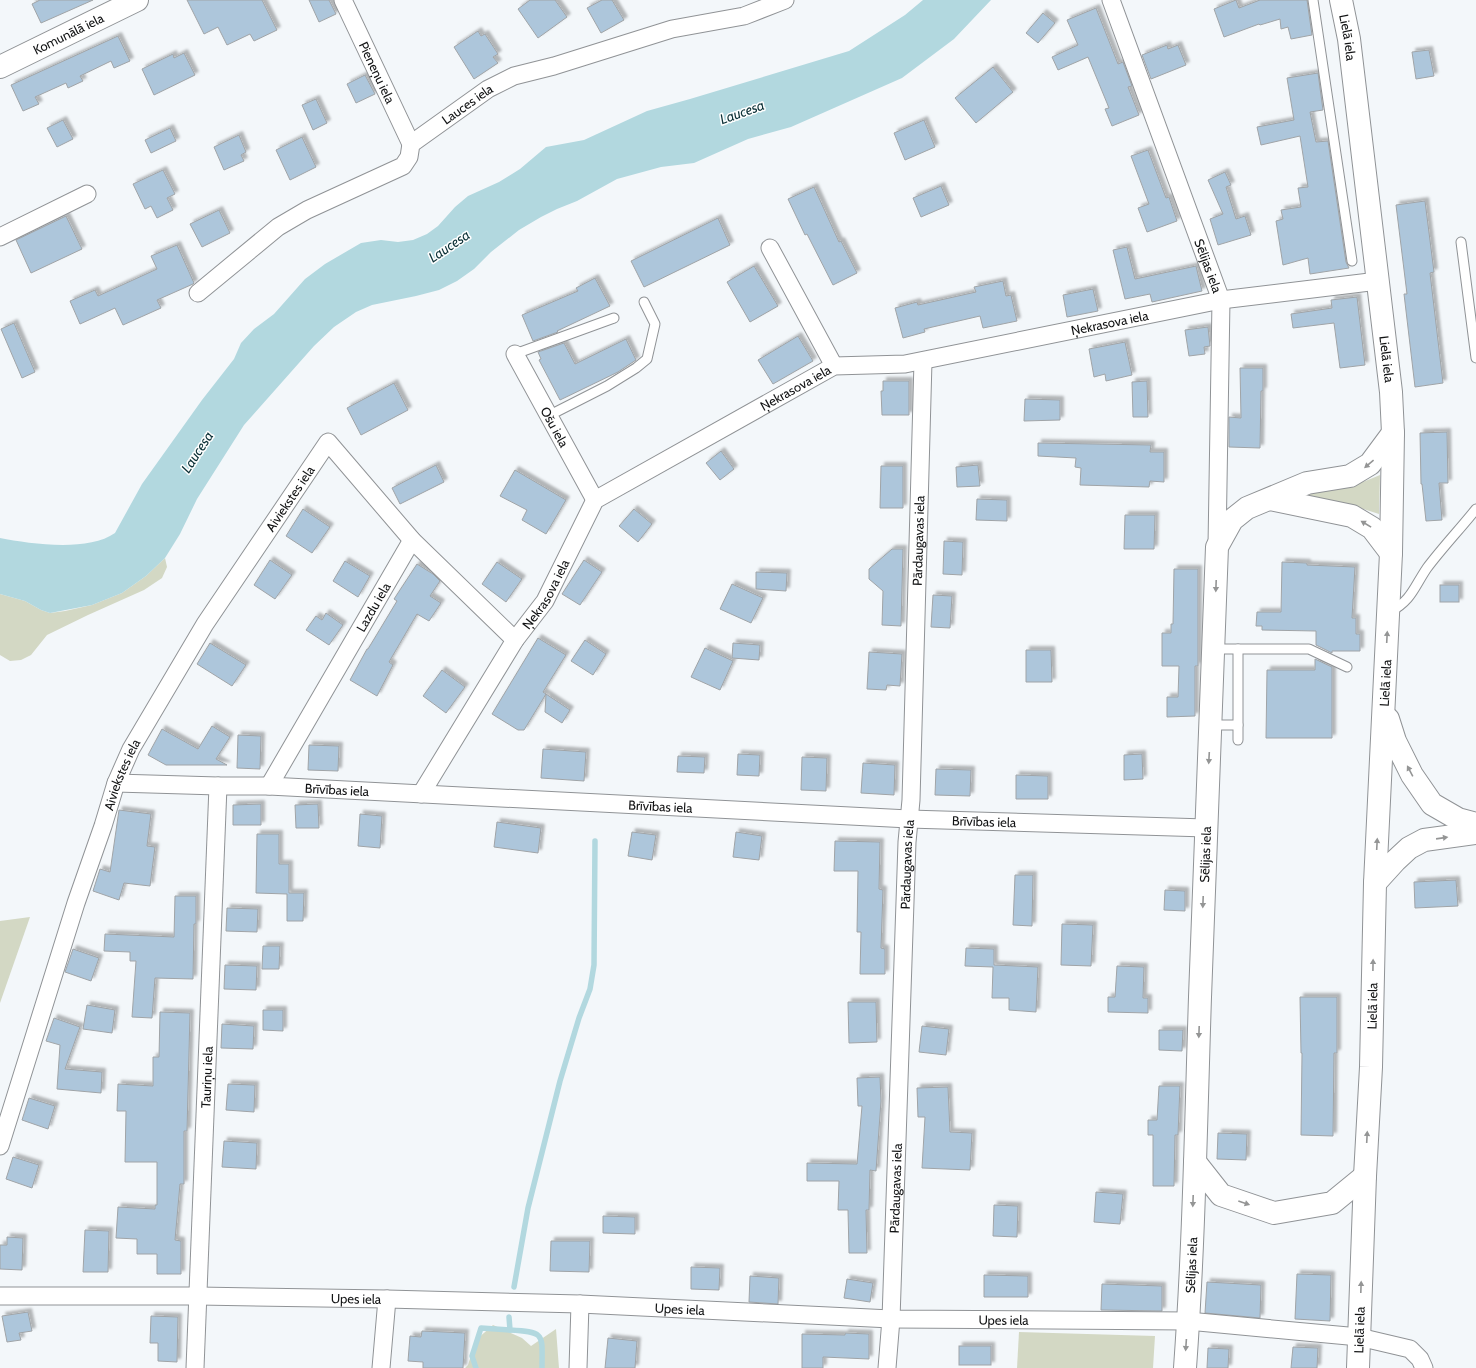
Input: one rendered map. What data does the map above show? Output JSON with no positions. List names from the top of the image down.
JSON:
{
  "streets": {
    "main road": ["Komunālā iela", "Lielā iela", "Sēlijas iela"],
    "street": [
      "Pieneņu iela",
      "Lauces iela",
      "Ņekrasova iela",
      "Ošu iela",
      "Aiviekstes iela",
      "Pārdaugavas iela",
      "Lazdu iela",
      "Brīvības iela",
      "Tauriņu iela",
      "Upes iela"
    ]
  },
  "crossings": [
    ["Lielā iela", "Sēlijas iela"],
    ["Lielā iela", "Ņekrasova iela"],
    ["Lielā iela", "Upes iela"],
    ["Pieneņu iela", "Lauces iela"],
    ["Sēlijas iela", "Ņekrasova iela"],
    ["Sēlijas iela", "Brīvības iela"],
    ["Sēlijas iela", "Upes iela"],
    ["Ņekrasova iela", "Ošu iela"],
    ["Ņekrasova iela", "Pārdaugavas iela"],
    ["Ņekrasova iela", "Brīvības iela"],
    ["Aiviekstes iela", "Lazdu iela"],
    ["Aiviekstes iela", "Brīvības iela"],
    ["Pārdaugavas iela", "Brīvības iela"],
    ["Pārdaugavas iela", "Upes iela"],
    ["Lazdu iela", "Brīvības iela"],
    ["Brīvības iela", "Tauriņu iela"],
    ["Tauriņu iela", "Upes iela"]
  ],
  "one_way": ["Lielā iela", "Sēlijas iela"],
  "water": ["Laucesa"]
}
